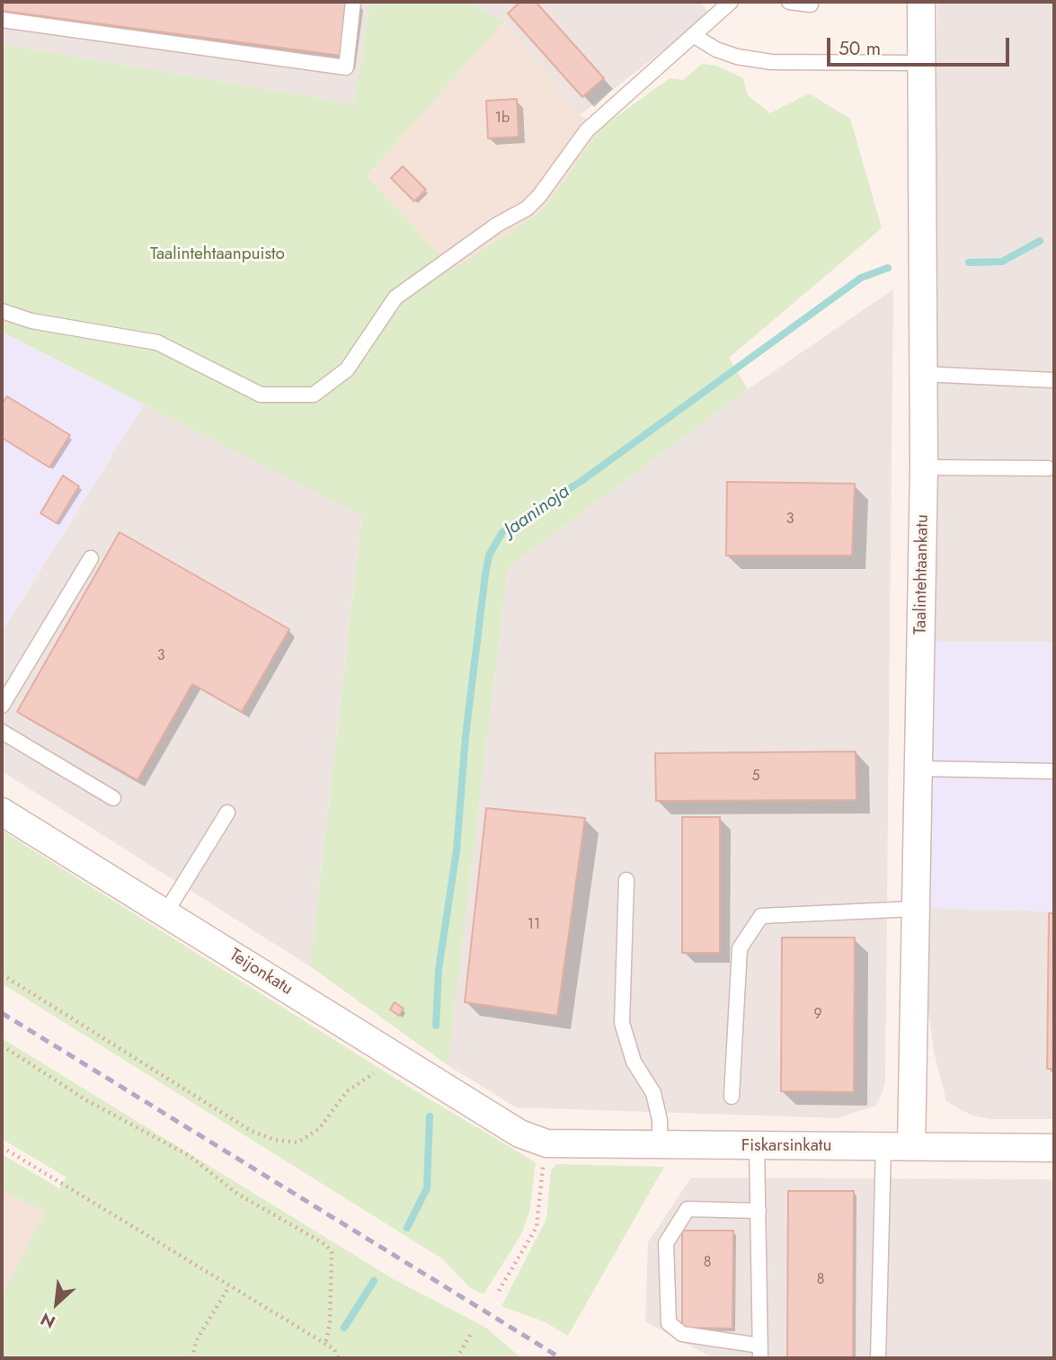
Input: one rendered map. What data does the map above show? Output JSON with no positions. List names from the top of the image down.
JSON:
{
  "streets": {
    "street": ["Taalintehtaankatu", "Teijonkatu", "Fiskarsinkatu"]
  },
  "crossings": [
    ["Taalintehtaankatu", "Fiskarsinkatu"],
    ["Teijonkatu", "Fiskarsinkatu"]
  ],
  "water": ["Jaaninoja"],
  "parks": ["Taalintehtaanpuisto"],
  "house_numbers": [
    "1b",
    "3",
    "3",
    "5",
    "11",
    "9",
    "8",
    "8"
  ],
  "scale_bar": "50 m",
  "north": "bottom left"
}
